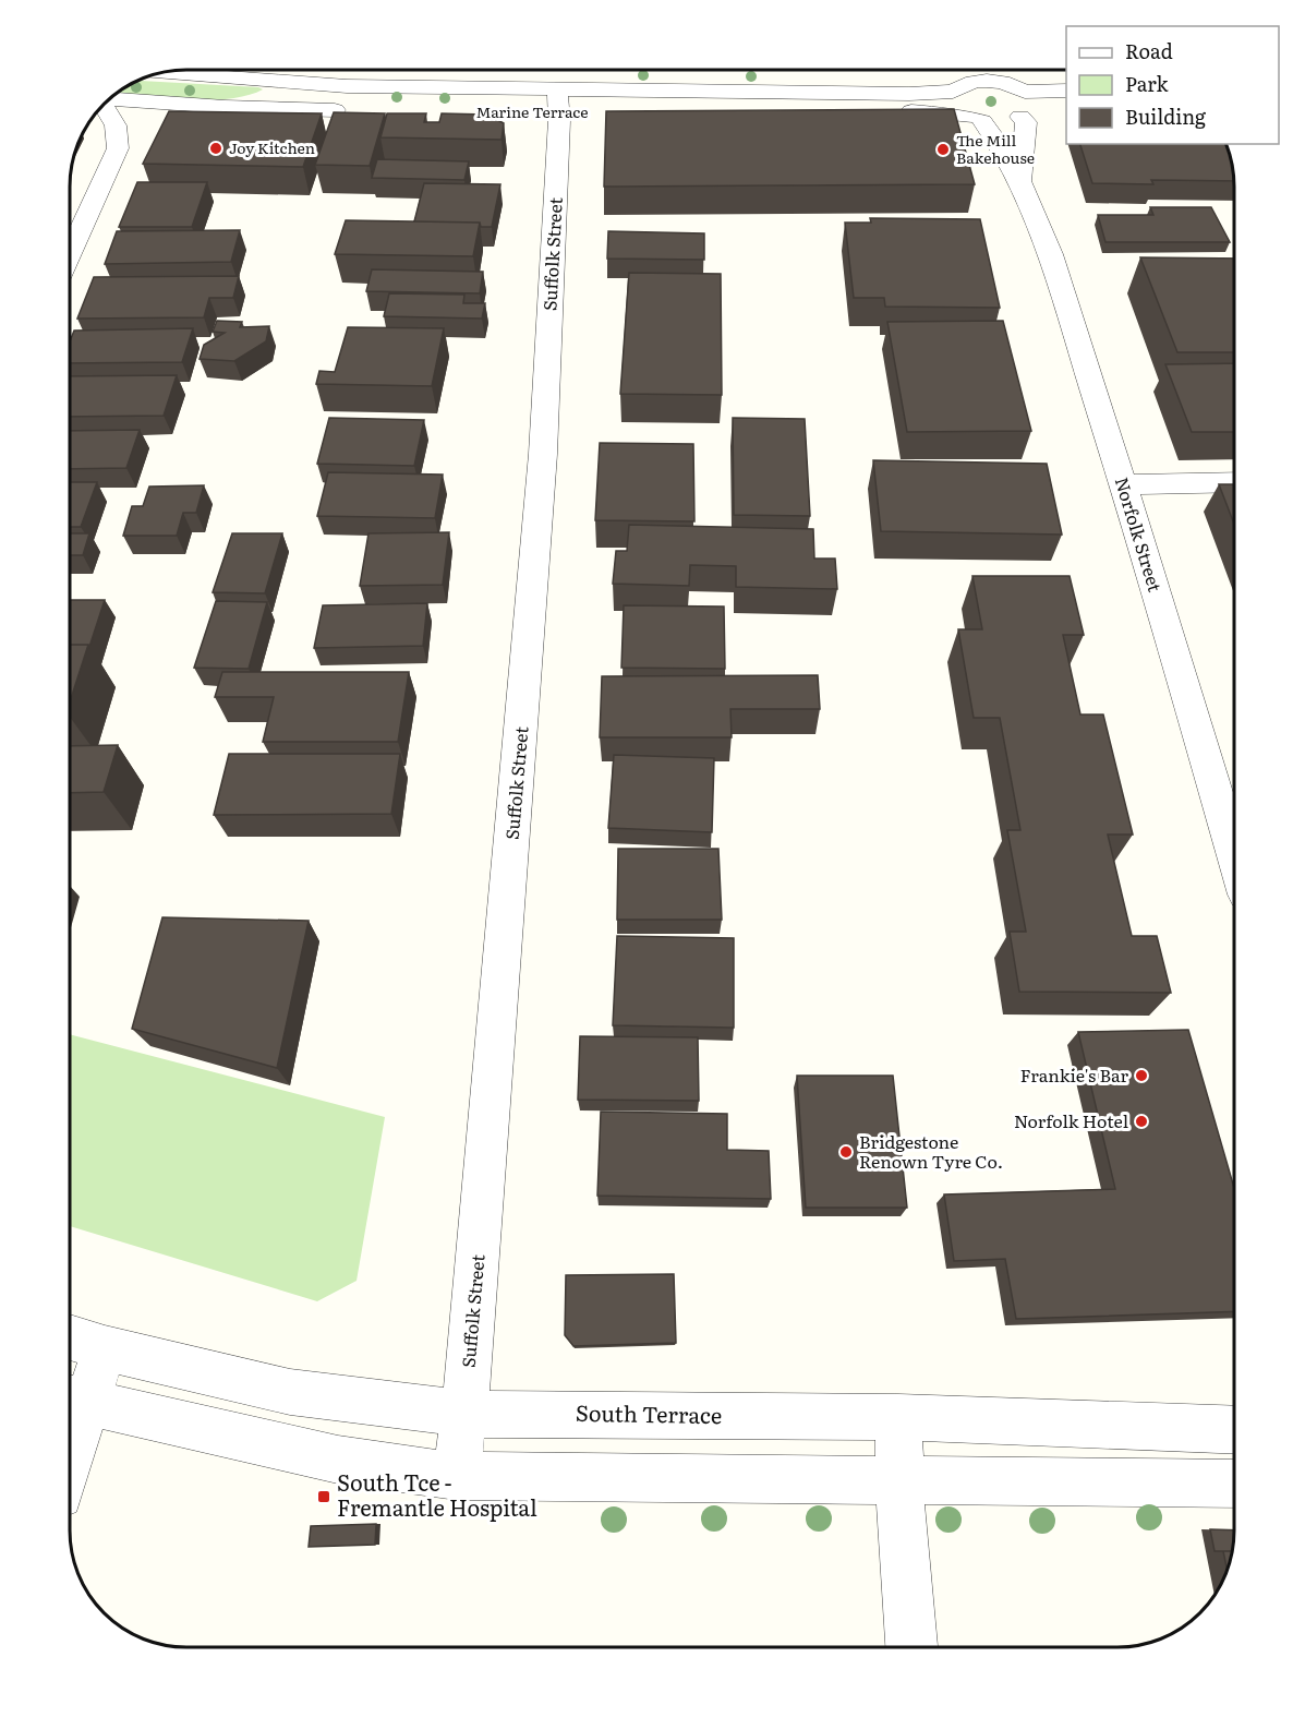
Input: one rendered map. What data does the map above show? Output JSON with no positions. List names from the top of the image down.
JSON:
{
  "streets": {
    "street": [
      "Marine Terrace",
      "Suffolk Street",
      "Norfolk Street",
      "South Terrace"
    ]
  },
  "crossings": [
    ["Marine Terrace", "Suffolk Street"],
    ["Suffolk Street", "South Terrace"]
  ],
  "places": {
    "other": [
      "Joy Kitchen",
      "The Mill Bakehouse",
      "Frankie's Bar",
      "Norfolk Hotel",
      "Bridgestone Renown Tyre Co."
    ],
    "transit": ["South Tce - Fremantle Hospital"]
  },
  "legend": ["Road", "Park", "Building"]
}
